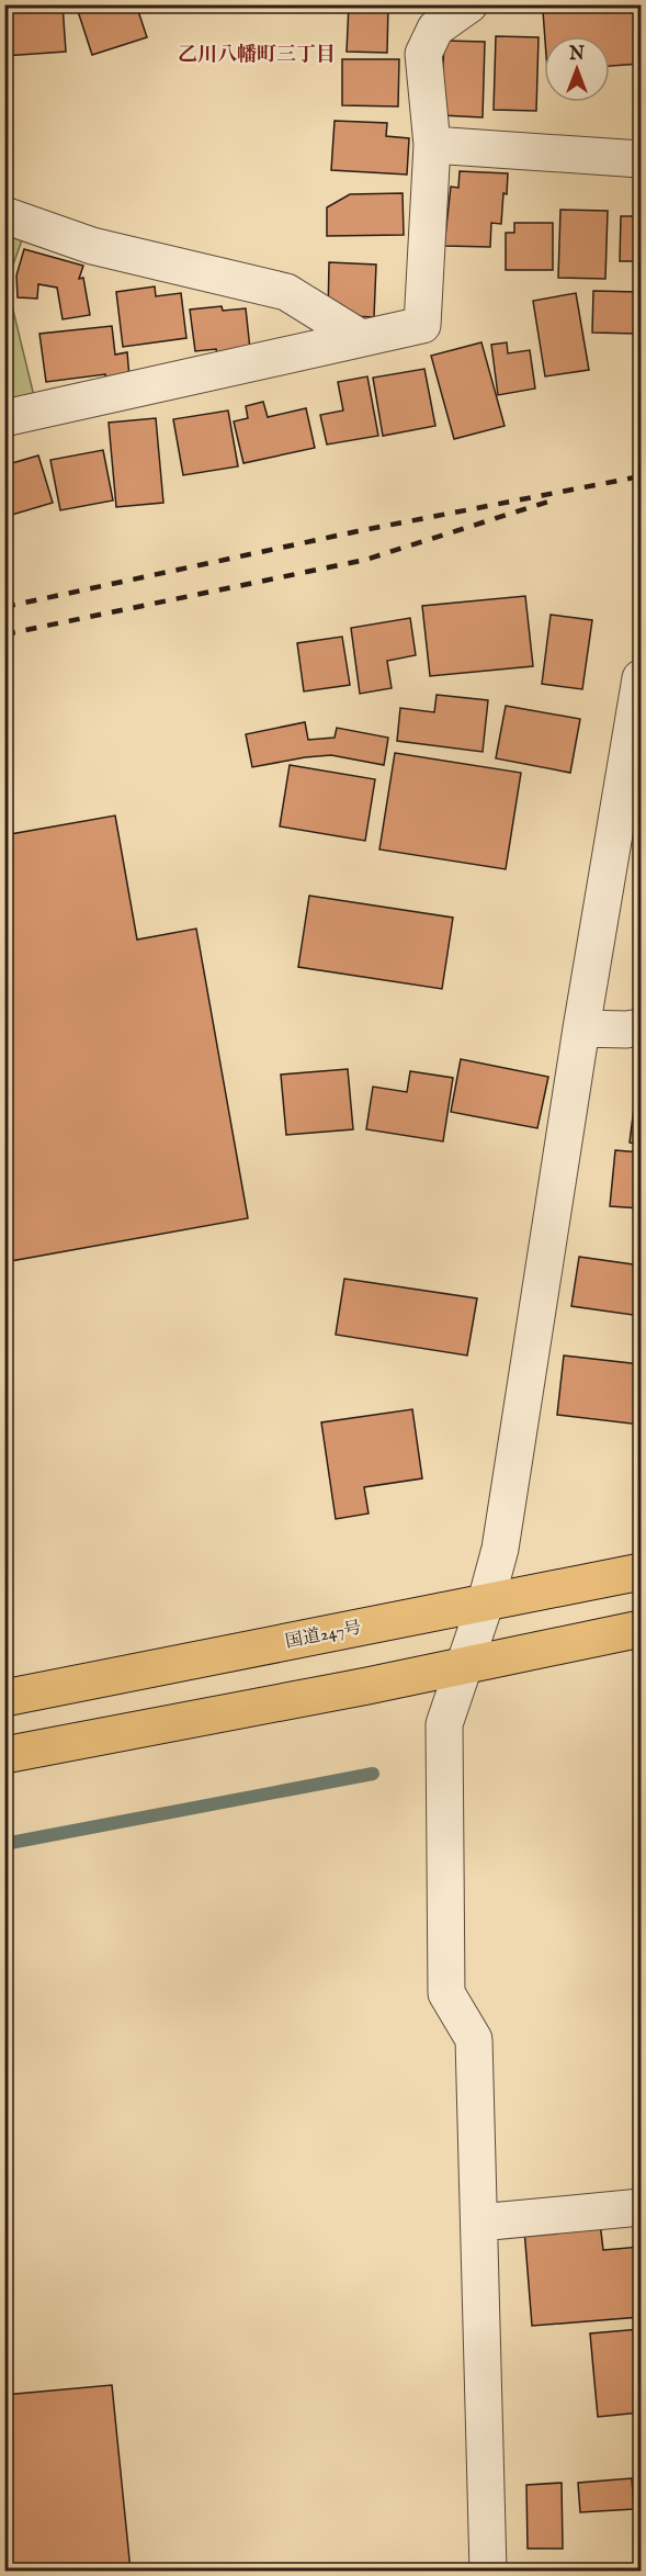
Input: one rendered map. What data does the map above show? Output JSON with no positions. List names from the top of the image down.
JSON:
{
  "streets": {
    "highway": ["国道247号"]
  },
  "districts": ["乙川八幡町三丁目"],
  "north": "top"
}
